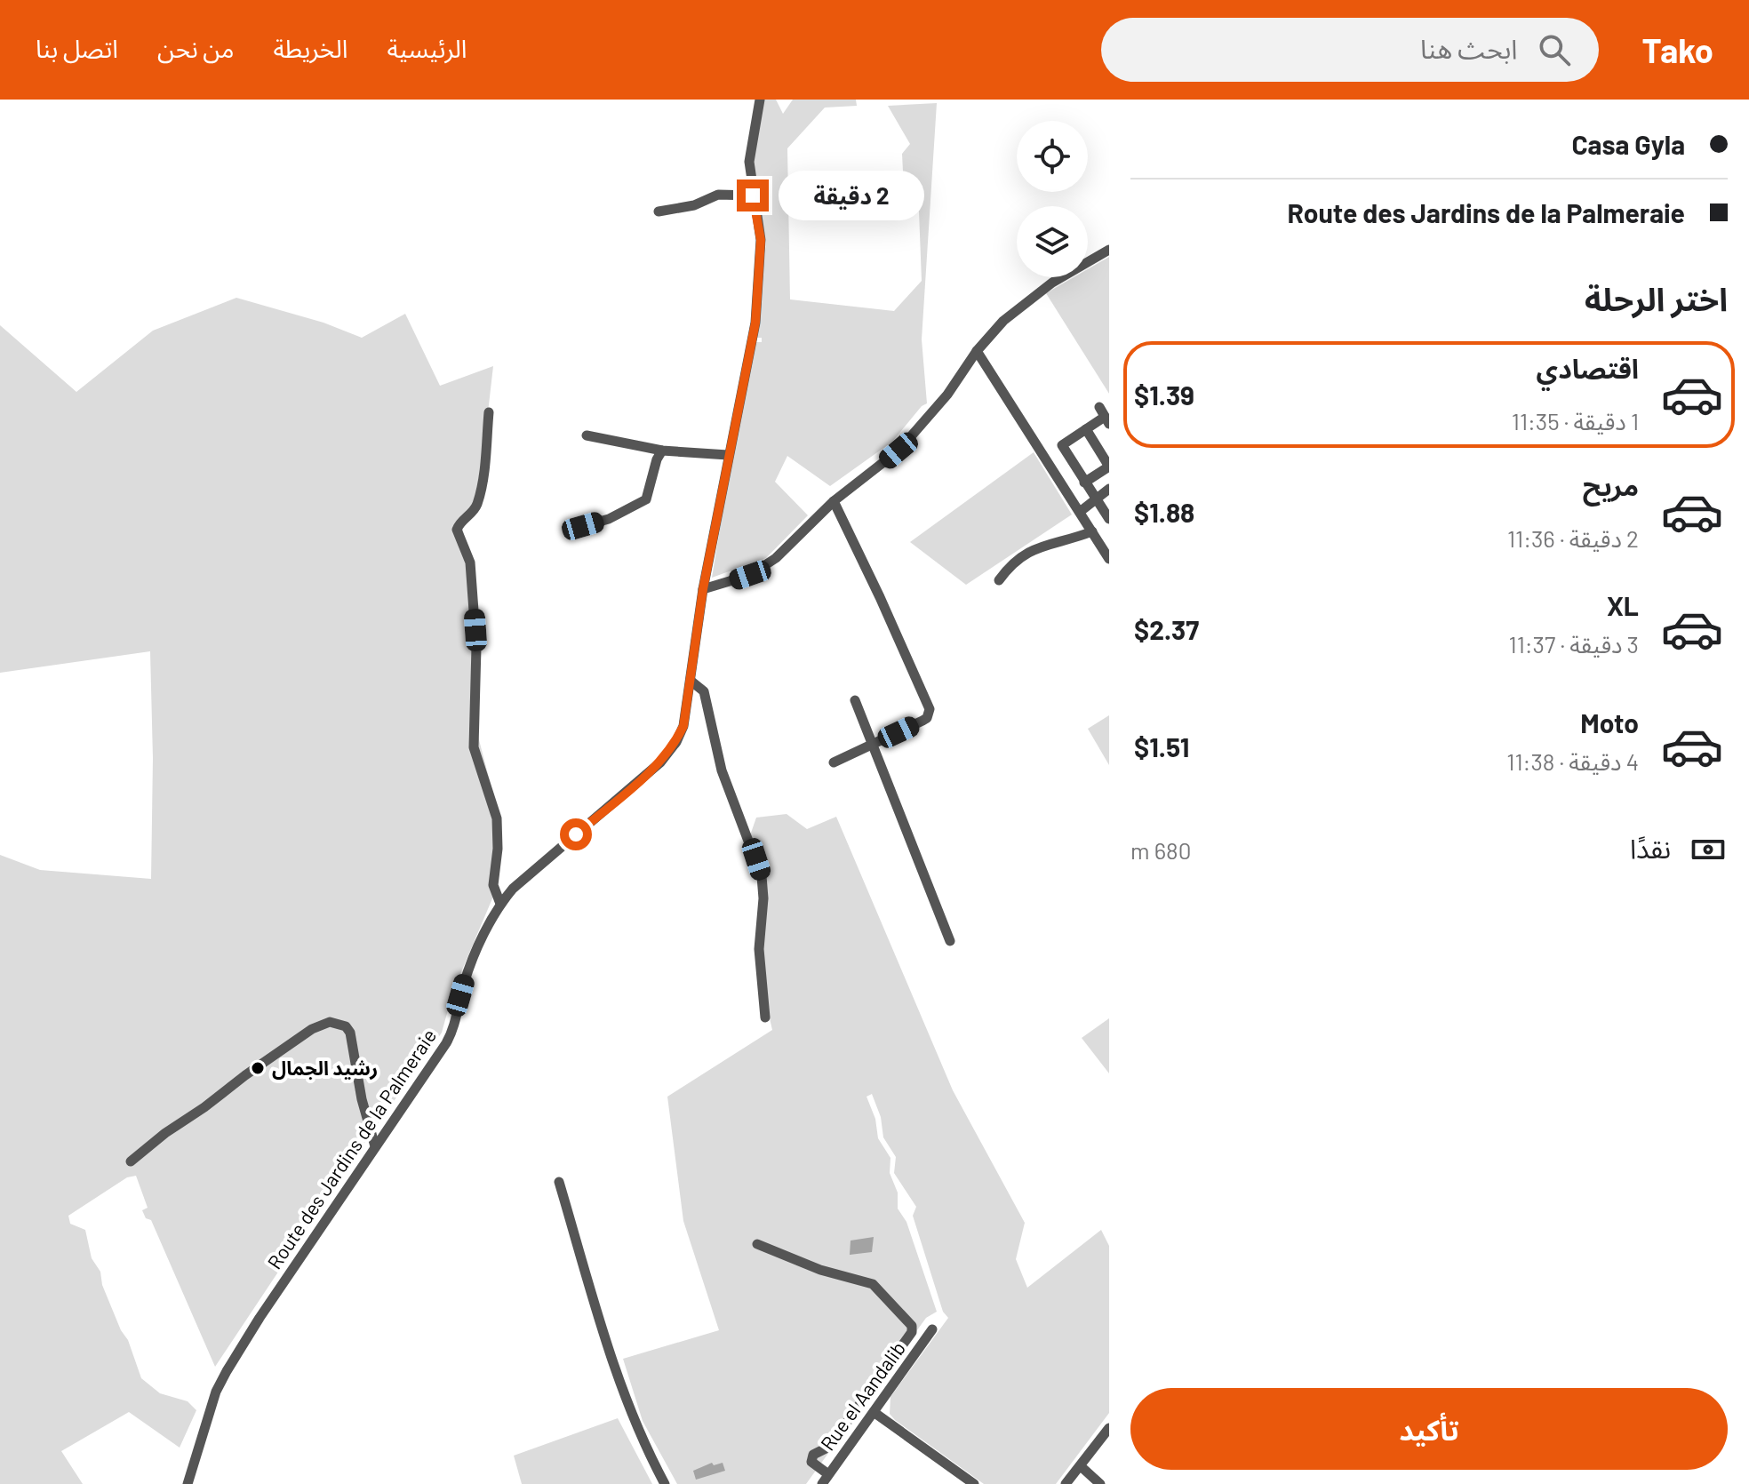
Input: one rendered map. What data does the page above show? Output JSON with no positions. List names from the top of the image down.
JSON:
{
  "streets": {
    "street": ["Route des Jardins de la Palmeraie", "Rue el Aandalib"]
  },
  "places": ["رشيد الجمال"],
  "page": {
    "header": "Tako",
    "search": "ابحث هنا",
    "nav": [
      "الرئيسية",
      "الخريطة",
      "من نحن",
      "اتصل بنا"
    ],
    "banner": ["Casa Gyla", "Route des Jardins de la Palmeraie"],
    "bubble": "2 دقيقة",
    "heading": "اختر الرحلة",
    "list": [
      {
        "name": "اقتصادي",
        "note": "1 دقيقة · 11:35",
        "value": "$1.39"
      },
      {
        "name": "مريح",
        "note": "2 دقيقة · 11:36",
        "value": "$1.88"
      },
      {
        "name": "XL",
        "note": "3 دقيقة · 11:37",
        "value": "$2.37"
      },
      {
        "name": "Moto",
        "note": "4 دقيقة · 11:38",
        "value": "$1.51"
      }
    ],
    "pay": ["نقدًا", "680 m"],
    "buttons": "تأكيد"
  }
}
